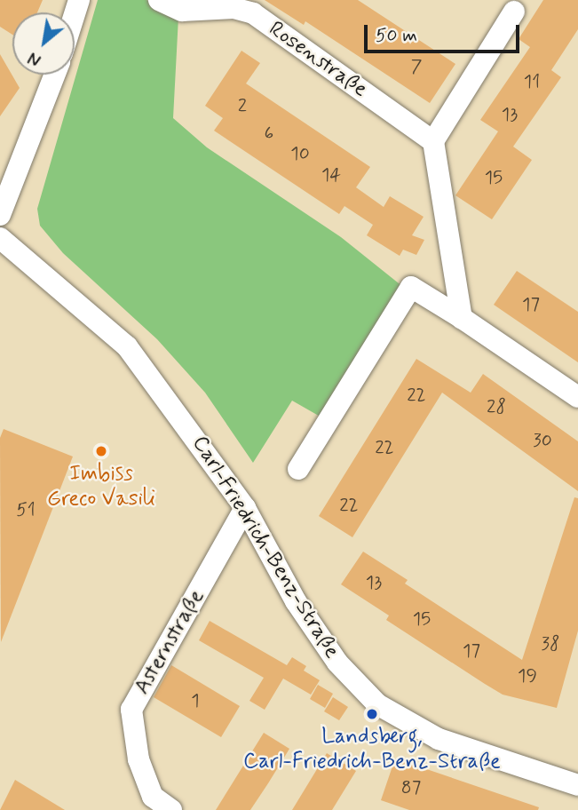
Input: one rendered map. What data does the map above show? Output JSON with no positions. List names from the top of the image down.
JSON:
{
  "streets": {
    "street": ["Rosenstraße", "Carl-Friedrich-Benz-Straße", "Asternstraße"]
  },
  "crossings": [
    ["Carl-Friedrich-Benz-Straße", "Asternstraße"]
  ],
  "places": ["Imbiss Greco Vasili", "Landsberg, Carl-Friedrich-Benz-Straße"],
  "house_numbers": [
    "7",
    "11",
    "2",
    "13",
    "6",
    "10",
    "14",
    "15",
    "17",
    "22",
    "28",
    "30",
    "22",
    "22",
    "51",
    "13",
    "15",
    "38",
    "17",
    "19",
    "1",
    "87"
  ],
  "scale_bar": "50 m",
  "north": "bottom left"
}
